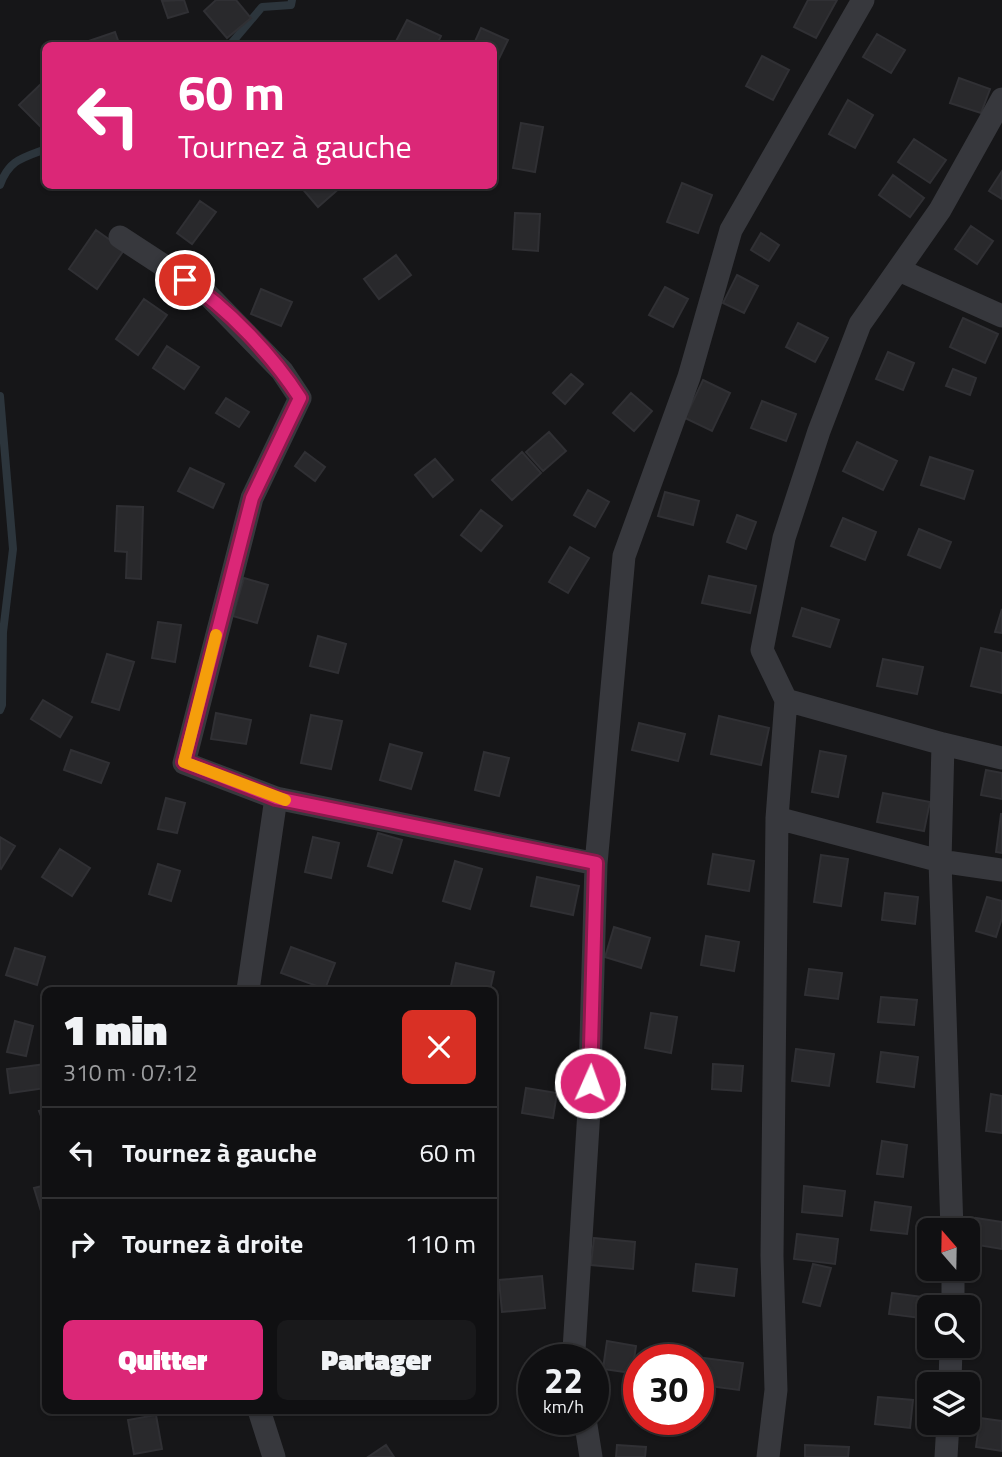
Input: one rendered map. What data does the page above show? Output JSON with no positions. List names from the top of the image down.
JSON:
{
  "north": "top",
  "page": {
    "turn": ["60 m", "Tournez à gauche"],
    "heading": ["1 min", "310 m · 07:12"],
    "list": [
      {
        "name": "Tournez à gauche",
        "value": "60 m"
      },
      {
        "name": "Tournez à droite",
        "value": "110 m"
      }
    ],
    "buttons": ["Quitter", "Partager"],
    "speed": "22 km/h",
    "limit": "30"
  }
}
